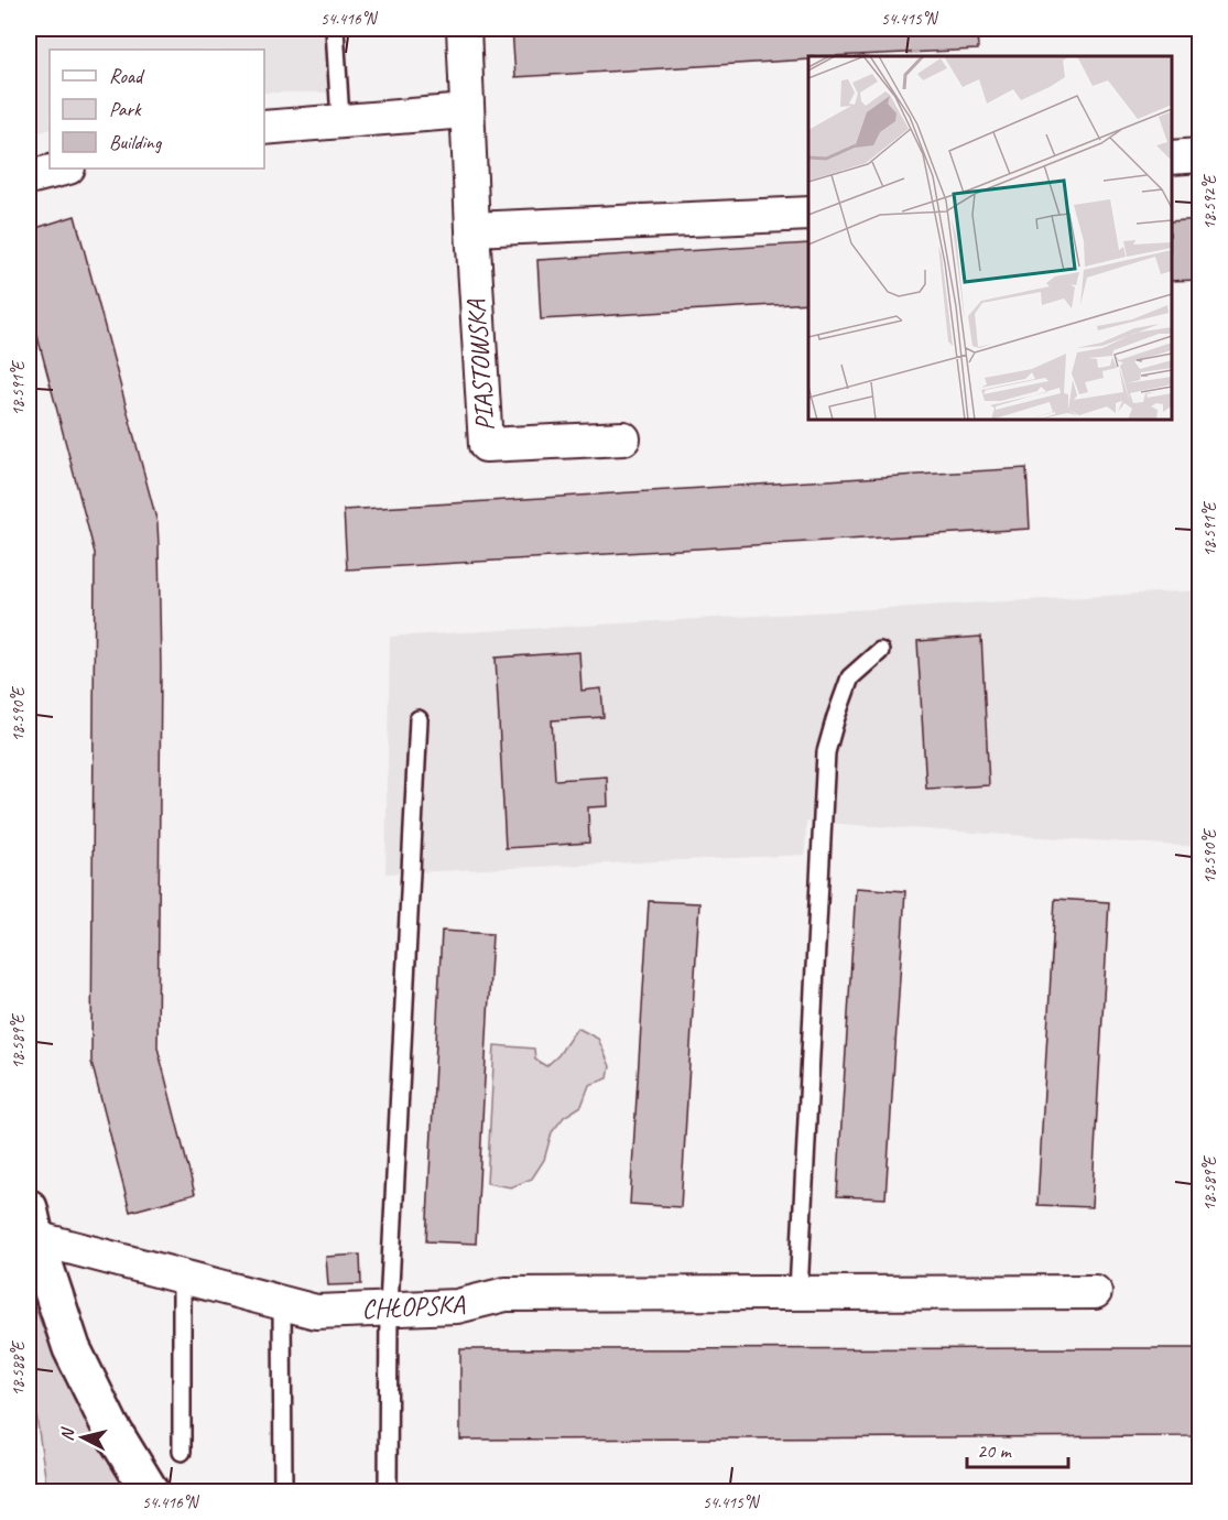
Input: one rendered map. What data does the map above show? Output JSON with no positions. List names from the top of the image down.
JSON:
{
  "streets": {
    "street": ["PIASTOWSKA", "CHŁOPSKA"]
  },
  "legend": ["Road", "Park", "Building"],
  "scale_bar": "20 m",
  "north": "left",
  "coordinates": [
    "54.416°N",
    "54.415°N",
    "18.592°E",
    "18.591°E",
    "18.590°E",
    "18.589°E",
    "18.588°E"
  ]
}
